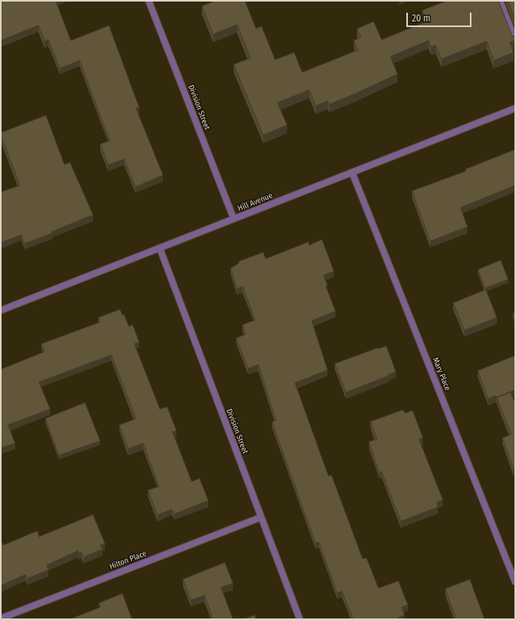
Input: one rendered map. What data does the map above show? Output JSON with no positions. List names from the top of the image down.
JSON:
{
  "streets": {
    "street": [
      "Division Street",
      "Hill Avenue",
      "Mary Place",
      "Hilton Place"
    ]
  },
  "crossings": [
    ["Division Street", "Hill Avenue"],
    ["Division Street", "Hilton Place"],
    ["Hill Avenue", "Mary Place"]
  ],
  "scale_bar": "20 m"
}
